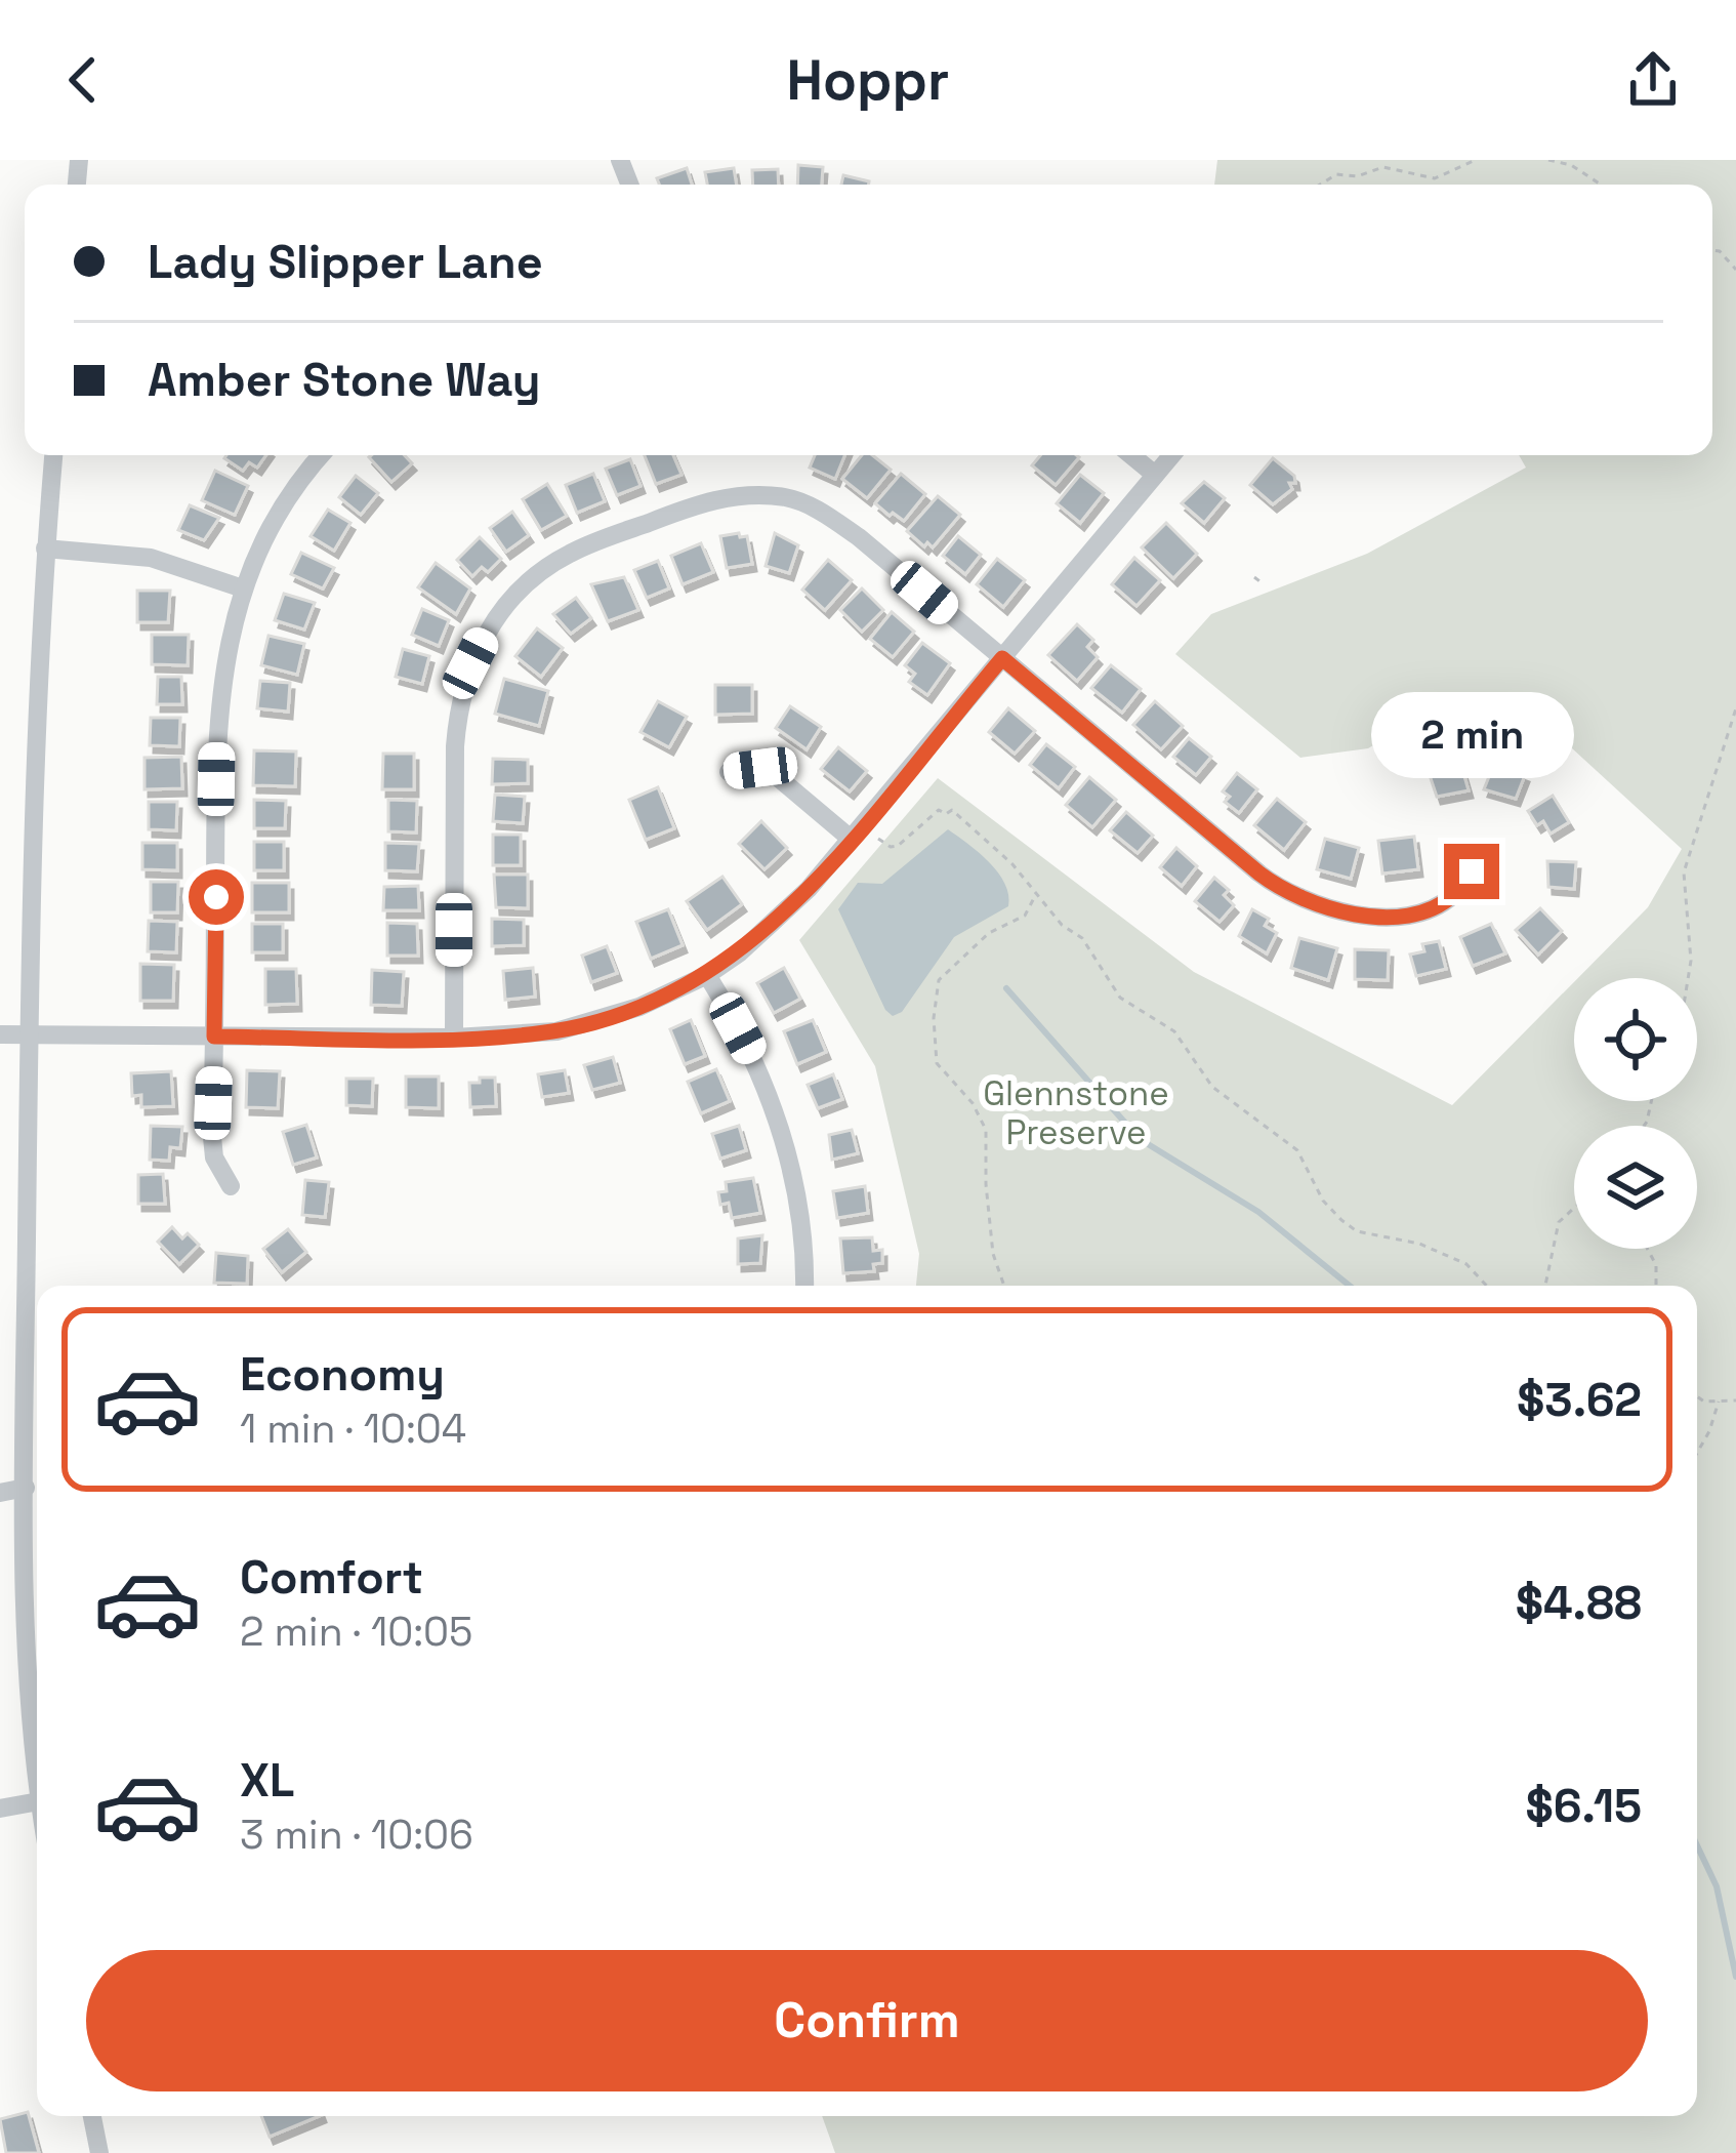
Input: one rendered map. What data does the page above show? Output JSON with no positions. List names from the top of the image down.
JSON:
{
  "parks": ["Glennstone Preserve"],
  "page": {
    "header": "Hoppr",
    "banner": ["Lady Slipper Lane", "Amber Stone Way"],
    "bubble": "2 min",
    "list": [
      {
        "name": "Economy",
        "note": "1 min · 10:04",
        "value": "$3.62"
      },
      {
        "name": "Comfort",
        "note": "2 min · 10:05",
        "value": "$4.88"
      },
      {
        "name": "XL",
        "note": "3 min · 10:06",
        "value": "$6.15"
      }
    ],
    "buttons": "Confirm"
  }
}
